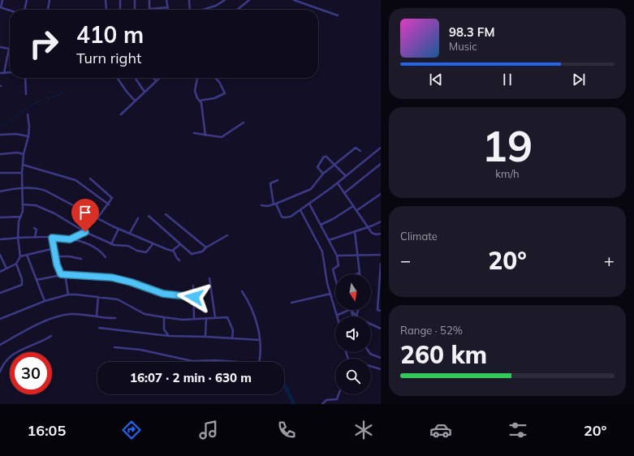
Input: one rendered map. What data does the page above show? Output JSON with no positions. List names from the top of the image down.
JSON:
{
  "north": "bottom",
  "page": {
    "turn": ["410 m", "Turn right"],
    "song": ["98.3 FM", "Music"],
    "tile": [
      ["19", "km/h"],
      "Climate",
      ["Range · 52%", "260 km"]
    ],
    "heat": ["−", "20°", "+"],
    "limit": "30",
    "trip": "16:07 · 2 min · 630 m",
    "tabs": ["16:05", "20°"]
  }
}
